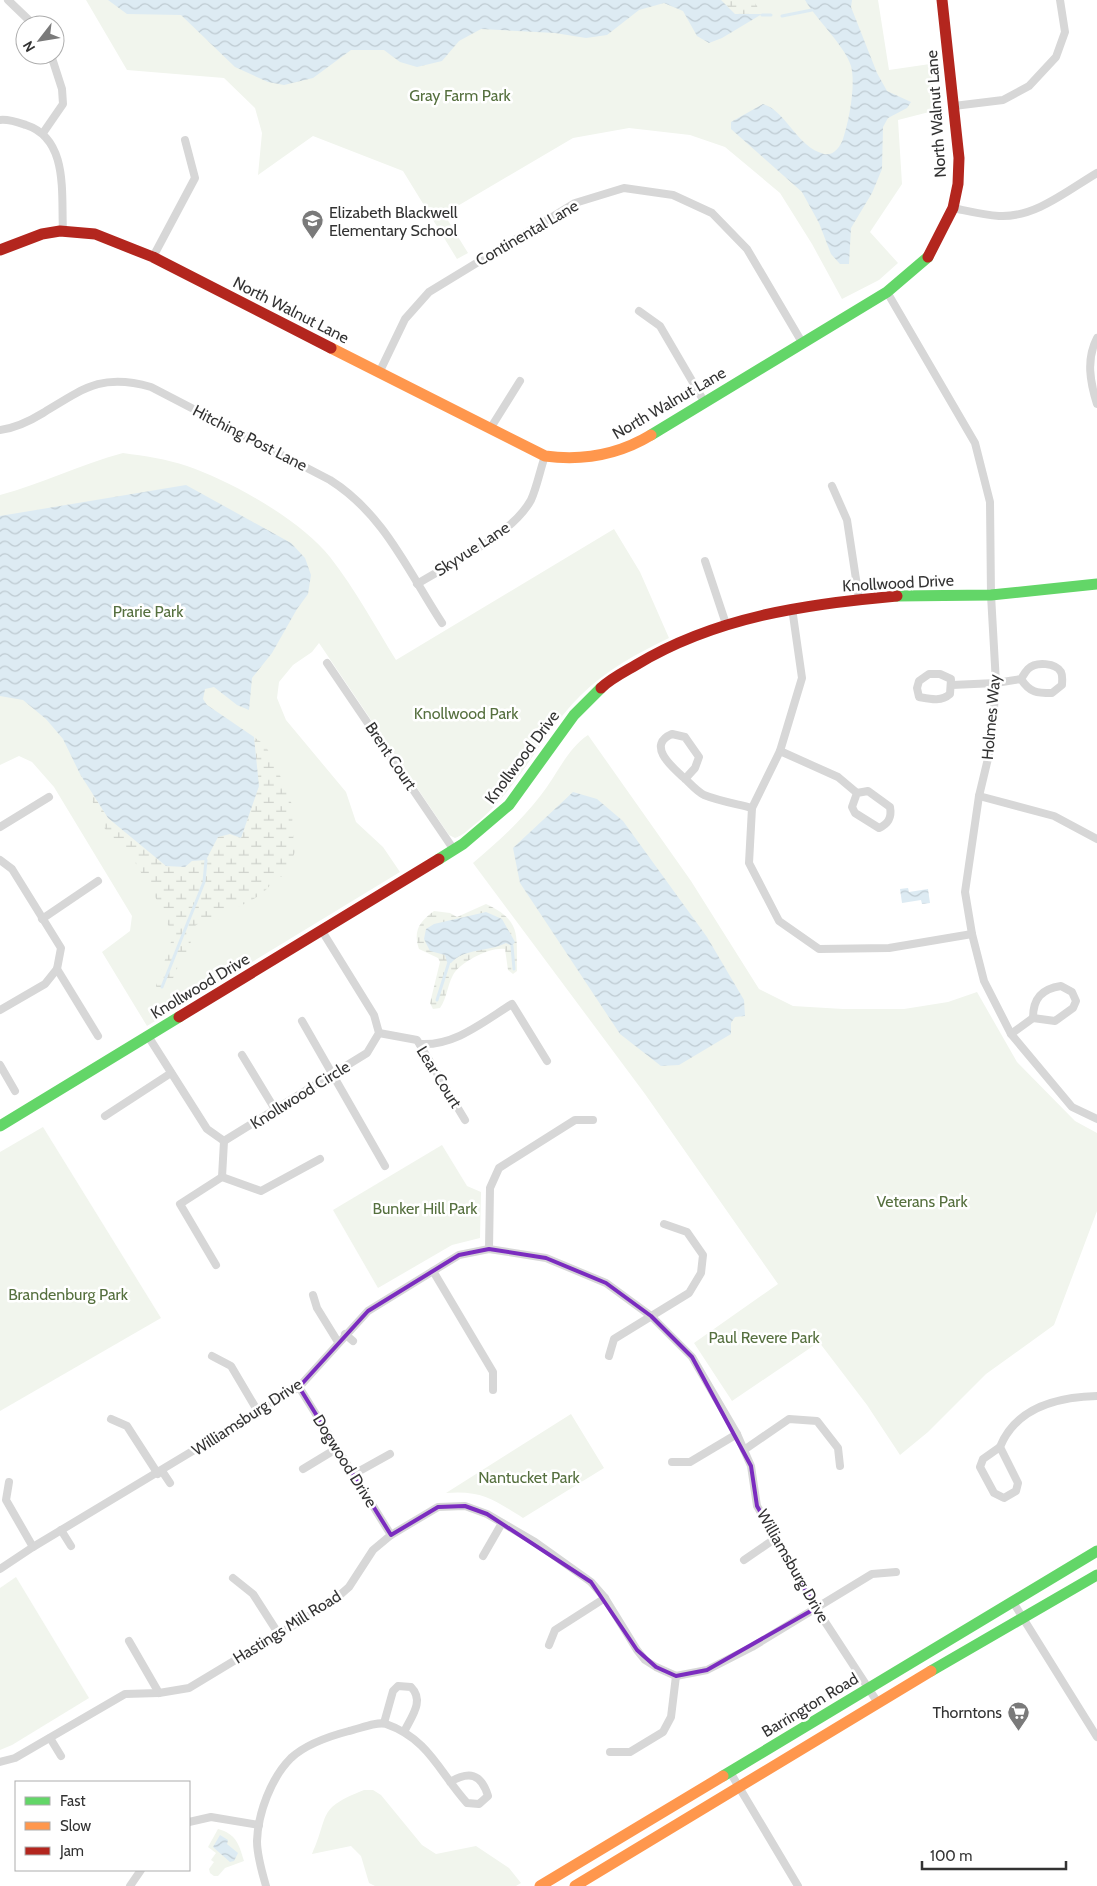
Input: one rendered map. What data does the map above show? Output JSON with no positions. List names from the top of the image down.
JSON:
{
  "streets": {
    "street": [
      "North Walnut Lane",
      "Continental Lane",
      "Hitching Post Lane",
      "Skyvue Lane",
      "Knollwood Drive",
      "Holmes Way",
      "Brent Court",
      "Lear Court",
      "Knollwood Circle",
      "Williamsburg Drive",
      "Dogwood Drive",
      "Hastings Mill Road",
      "Barrington Road"
    ]
  },
  "crossings": [
    ["North Walnut Lane", "Continental Lane"],
    ["North Walnut Lane", "Skyvue Lane"],
    ["North Walnut Lane", "Holmes Way"],
    ["Hitching Post Lane", "Skyvue Lane"],
    ["Knollwood Drive", "Holmes Way"],
    ["Knollwood Drive", "Brent Court"],
    ["Lear Court", "Knollwood Circle"],
    ["Williamsburg Drive", "Dogwood Drive"],
    ["Williamsburg Drive", "Barrington Road"],
    ["Dogwood Drive", "Hastings Mill Road"]
  ],
  "parks": [
    "Gray Farm Park",
    "Prarie Park",
    "Knollwood Park",
    "Veterans Park",
    "Bunker Hill Park",
    "Brandenburg Park",
    "Paul Revere Park",
    "Nantucket Park"
  ],
  "places": {
    "school or university": ["Elizabeth Blackwell Elementary School"],
    "supermarket": ["Thorntons"]
  },
  "legend": ["Fast", "Slow", "Jam"],
  "scale_bar": "100 m",
  "north": "bottom left"
}
